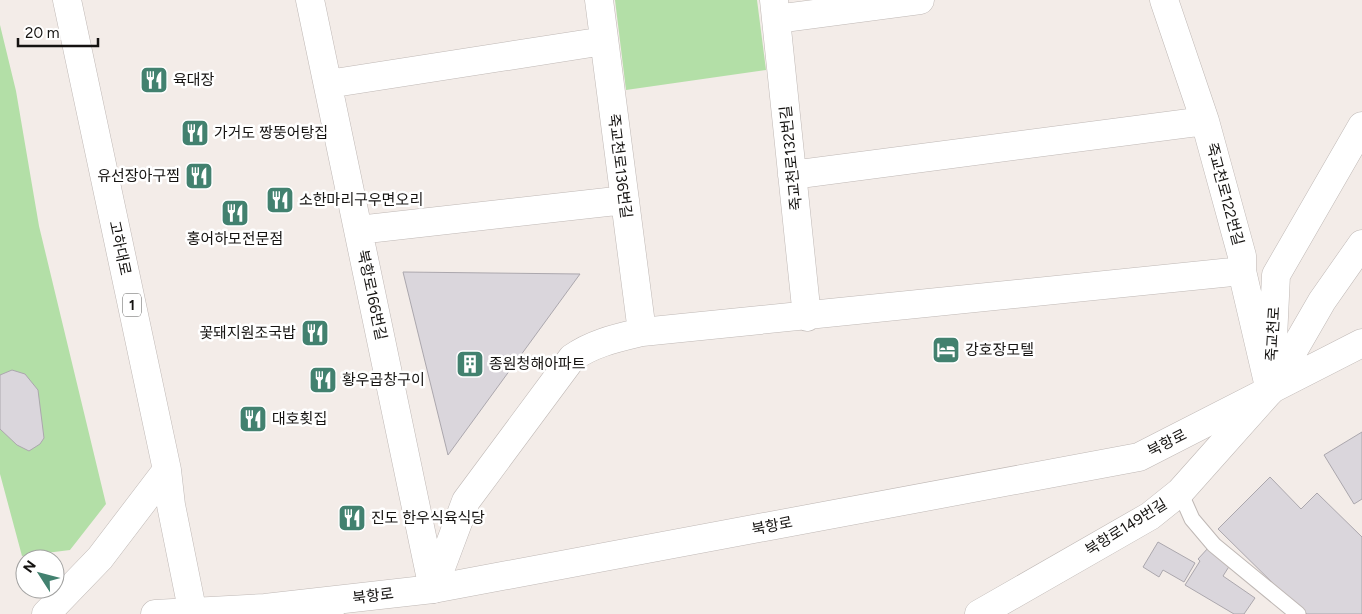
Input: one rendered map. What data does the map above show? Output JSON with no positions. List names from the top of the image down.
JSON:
{
  "streets": {
    "street": [
      "죽교천로132번길",
      "죽교천로136번길",
      "죽교천로122번길",
      "고하대로",
      "북항로166번길",
      "1",
      "죽교천로",
      "북항로",
      "북항로149번길"
    ]
  },
  "crossings": [
    ["죽교천로122번길", "죽교천로"],
    ["죽교천로122번길", "북항로"],
    ["죽교천로122번길", "북항로149번길"],
    ["고하대로", "북항로"],
    ["북항로166번길", "북항로"],
    ["죽교천로", "북항로"],
    ["죽교천로", "북항로149번길"],
    ["북항로", "북항로149번길"]
  ],
  "places": {
    "restaurant": [
      "육대장",
      "가거도 짱뚱어탕집",
      "유선장아구찜",
      "소한마리구우면오리",
      "홍어하모전문점",
      "꽃돼지원조국밥",
      "황우곱창구이",
      "대호횟집",
      "진도 한우식육식당"
    ],
    "hotel": ["강호장모텔"],
    "building": ["종원청해아파트"]
  },
  "scale_bar": "20 m",
  "north": "top left"
}
